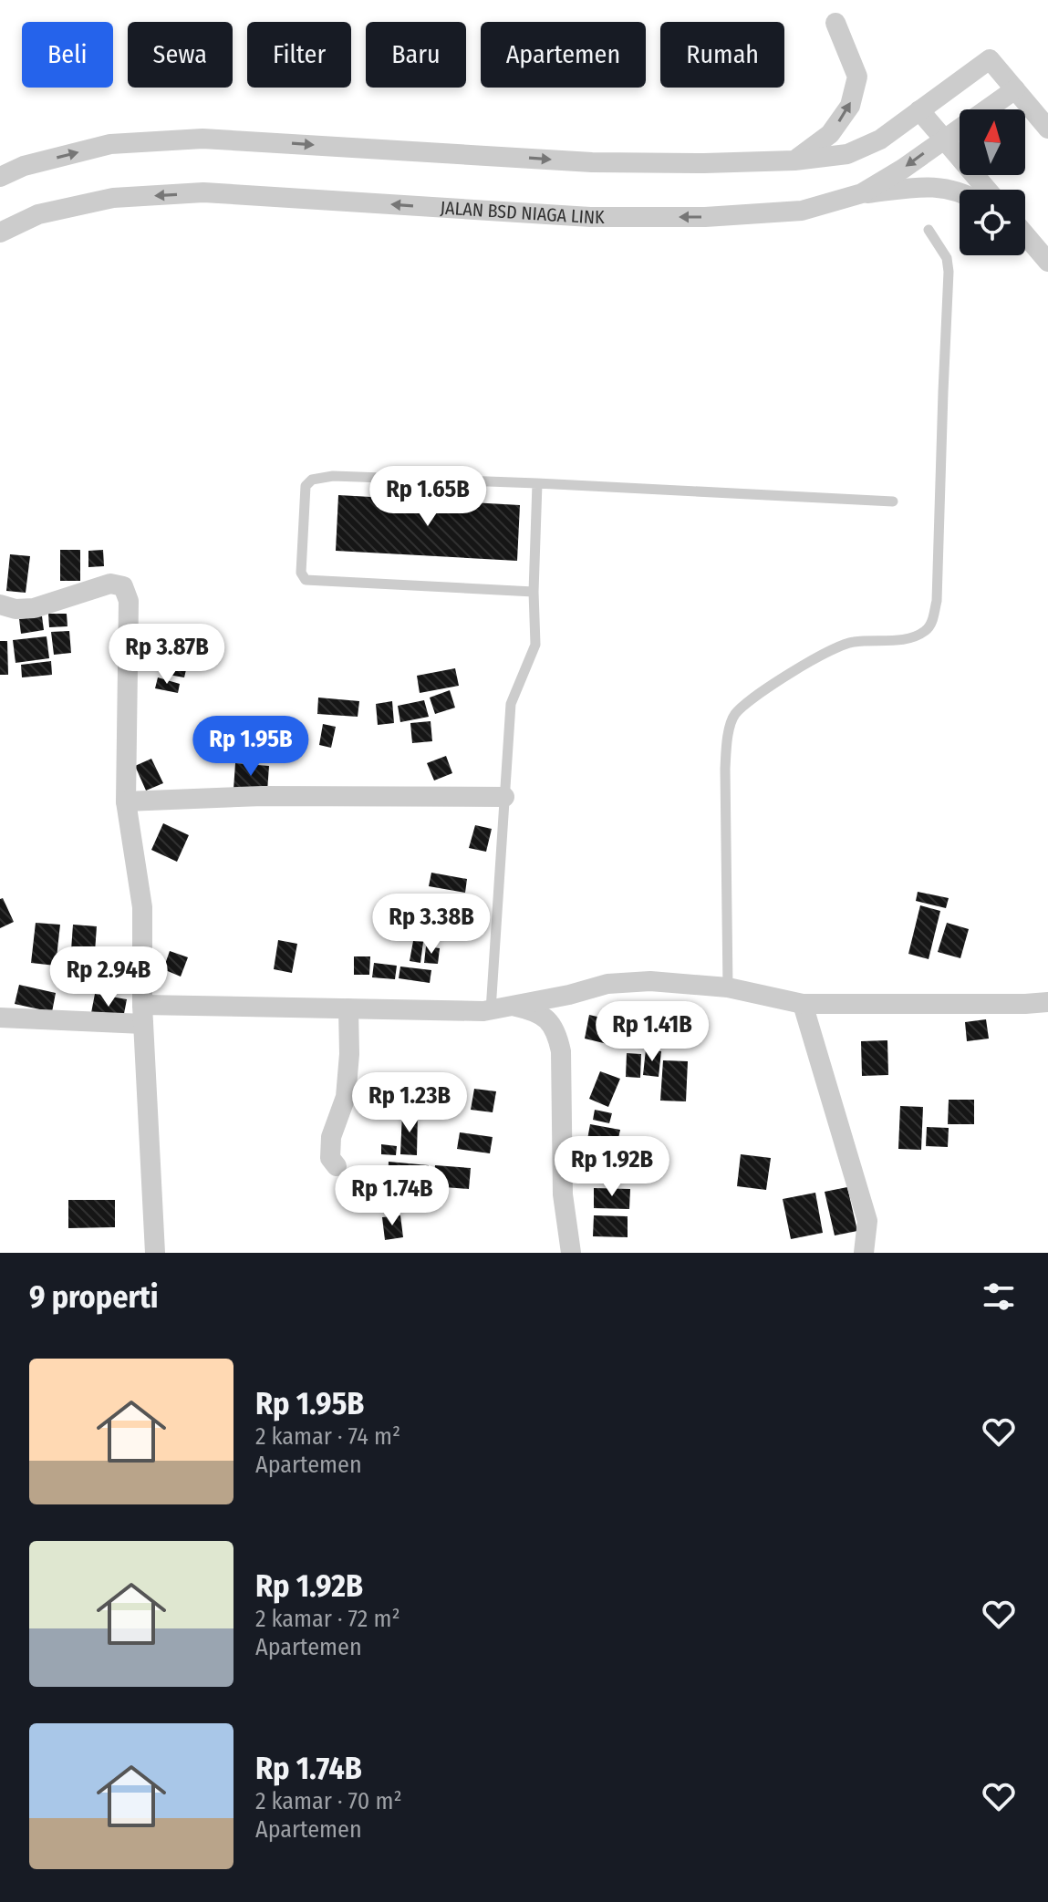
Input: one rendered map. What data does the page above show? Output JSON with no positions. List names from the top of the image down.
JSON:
{
  "streets": {
    "street": ["JALAN BSD NIAGA LINK"]
  },
  "north": "top",
  "page": {
    "chip": [
      "Beli",
      "Sewa",
      "Filter",
      "Baru",
      "Apartemen",
      "Rumah"
    ],
    "price": [
      "Rp 1.65B",
      "Rp 3.87B",
      "Rp 1.95B",
      "Rp 3.38B",
      "Rp 2.94B",
      "Rp 1.41B",
      "Rp 1.23B",
      "Rp 1.92B",
      "Rp 1.74B"
    ],
    "heading": "9 properti",
    "list": [
      {
        "name": "Rp 1.95B",
        "note": "2 kamar · 74 m² · Apartemen"
      },
      {
        "name": "Rp 1.92B",
        "note": "2 kamar · 72 m² · Apartemen"
      },
      {
        "name": "Rp 1.74B",
        "note": "2 kamar · 70 m² · Apartemen"
      }
    ]
  }
}
